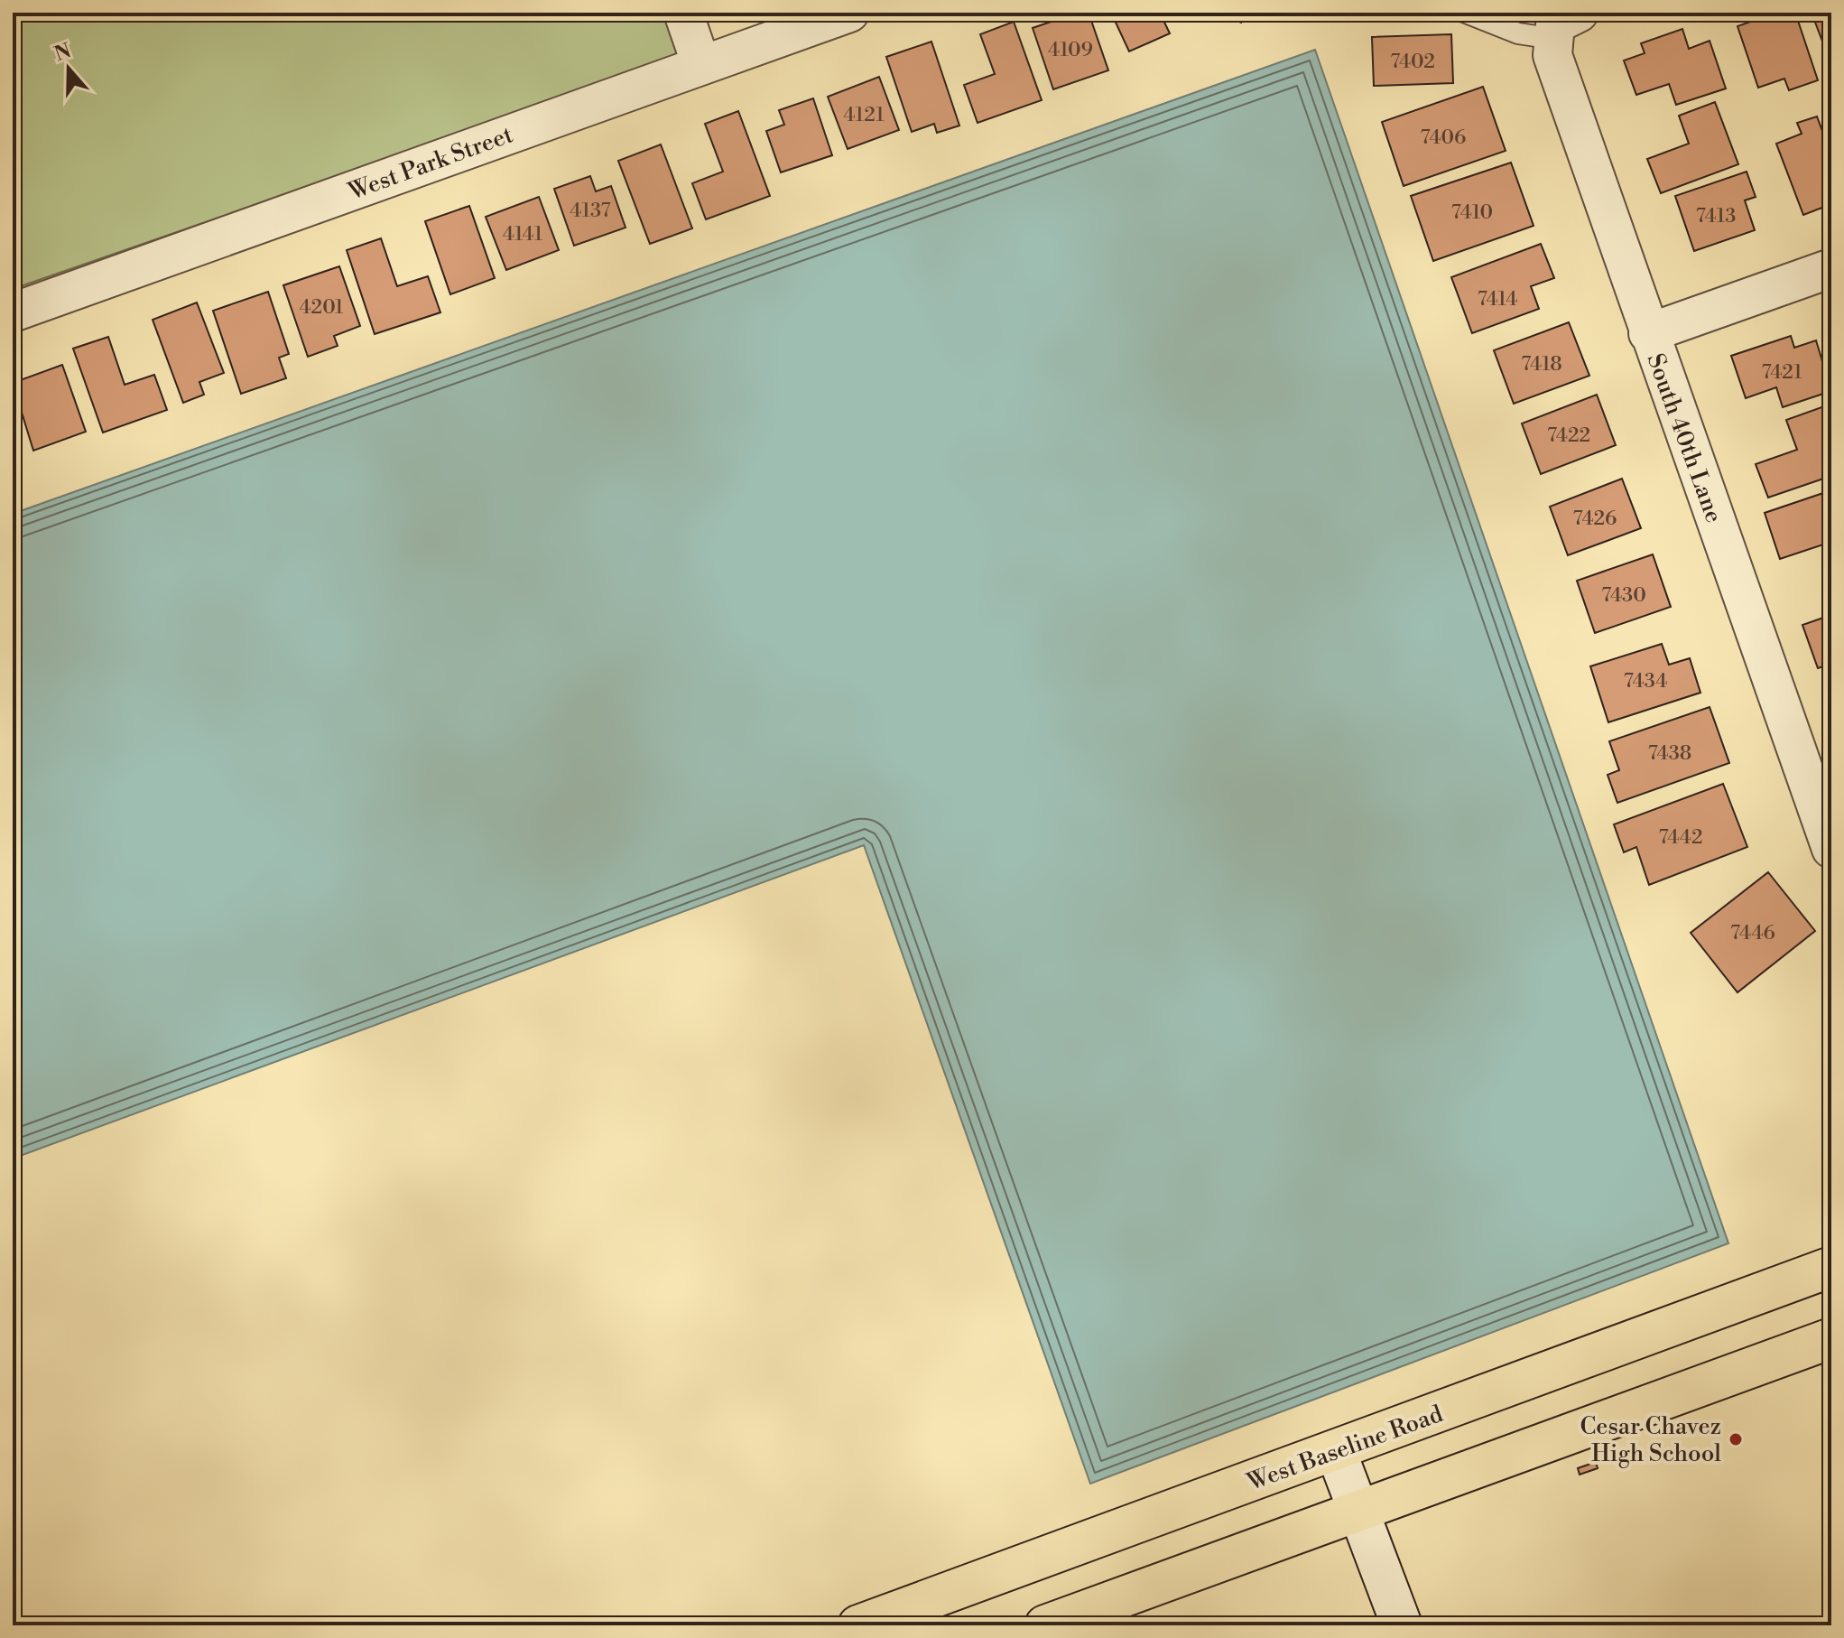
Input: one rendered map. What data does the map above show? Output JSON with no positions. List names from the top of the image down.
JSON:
{
  "streets": {
    "main road": ["West Baseline Road"],
    "street": ["West Park Street", "South 40th Lane"]
  },
  "places": ["Cesar Chavez High School"],
  "house_numbers": [
    "4109",
    "7402",
    "4121",
    "7406",
    "4137",
    "7410",
    "7413",
    "4141",
    "7414",
    "4201",
    "7418",
    "7421",
    "7422",
    "7426",
    "7430",
    "7434",
    "7438",
    "7442",
    "7446"
  ],
  "north": "top"
}
